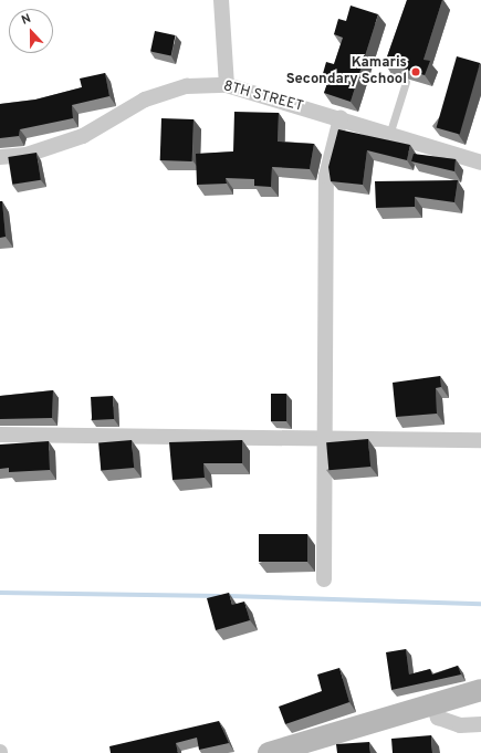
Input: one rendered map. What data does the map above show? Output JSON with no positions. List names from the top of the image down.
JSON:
{
  "streets": {
    "street": ["8TH STREET"]
  },
  "places": ["Kamaris Secondary School"],
  "north": "top"
}
